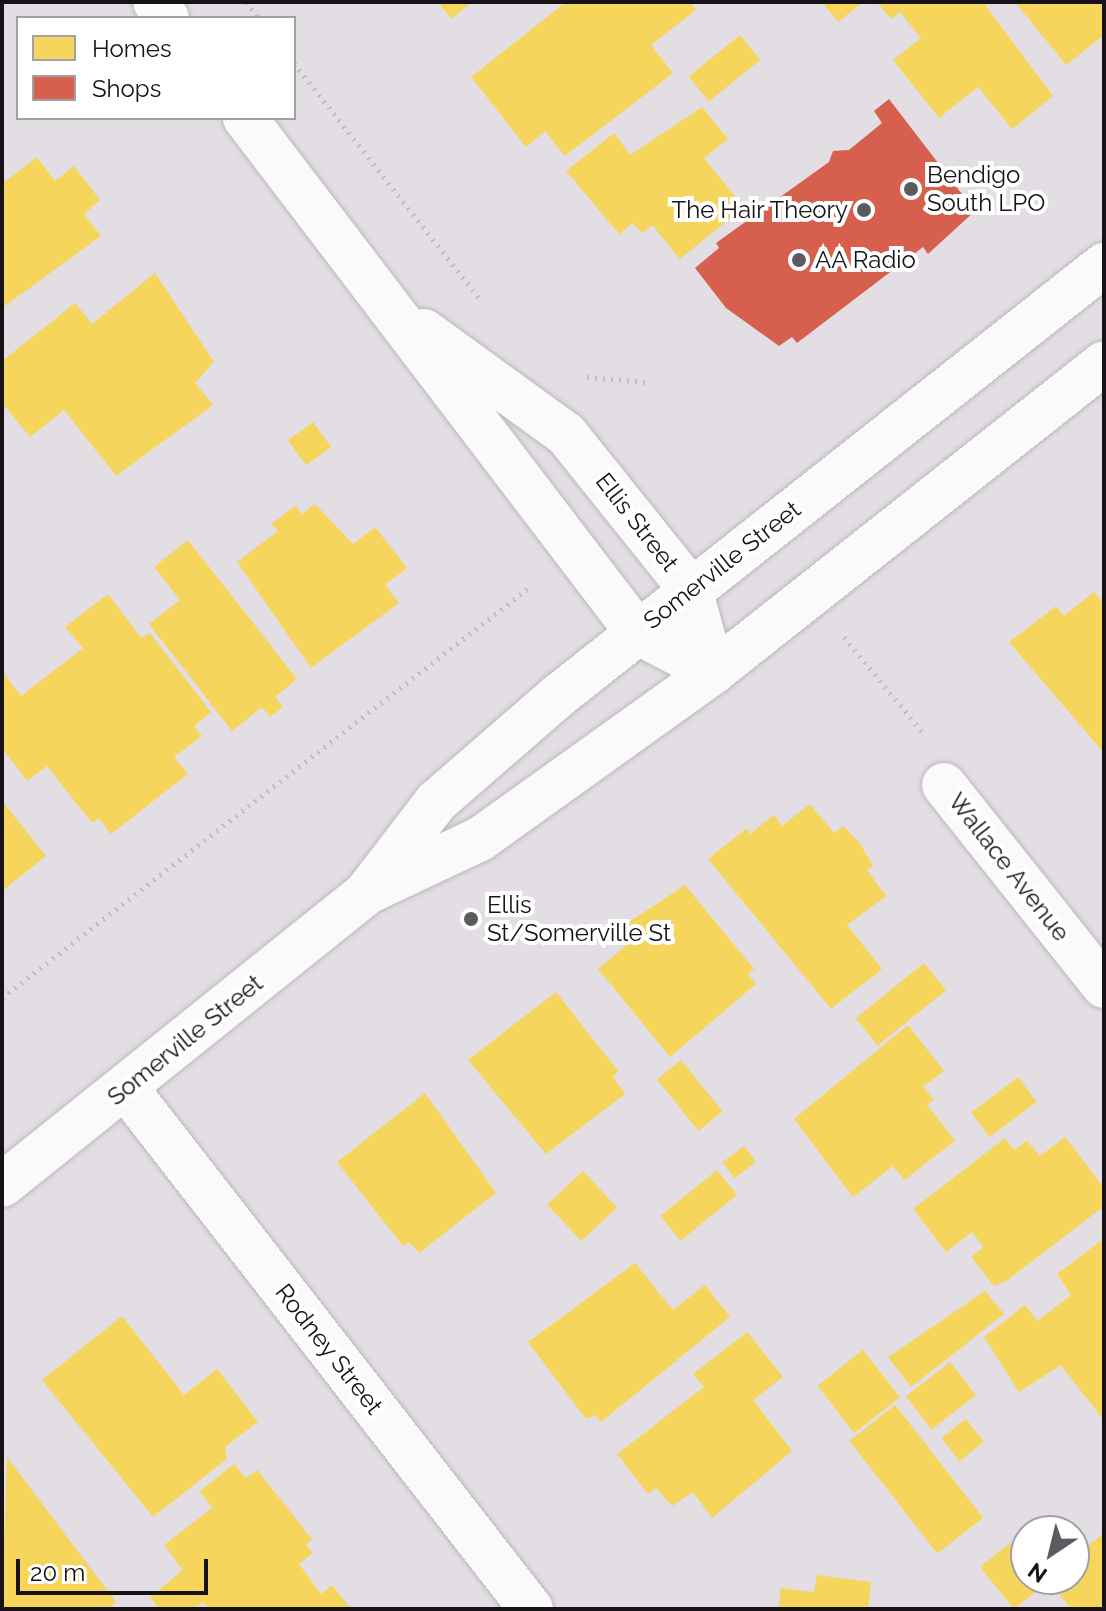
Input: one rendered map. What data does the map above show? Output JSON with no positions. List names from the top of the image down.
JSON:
{
  "streets": {
    "street": [
      "Ellis Street",
      "Somerville Street",
      "Wallace Avenue",
      "Rodney Street"
    ]
  },
  "crossings": [
    ["Ellis Street", "Somerville Street"],
    ["Somerville Street", "Rodney Street"]
  ],
  "places": [
    "Bendigo South LPO",
    "The Hair Theory",
    "AA Radio",
    "Ellis St/Somerville St"
  ],
  "legend": ["Homes", "Shops"],
  "scale_bar": "20 m",
  "north": "bottom left"
}
